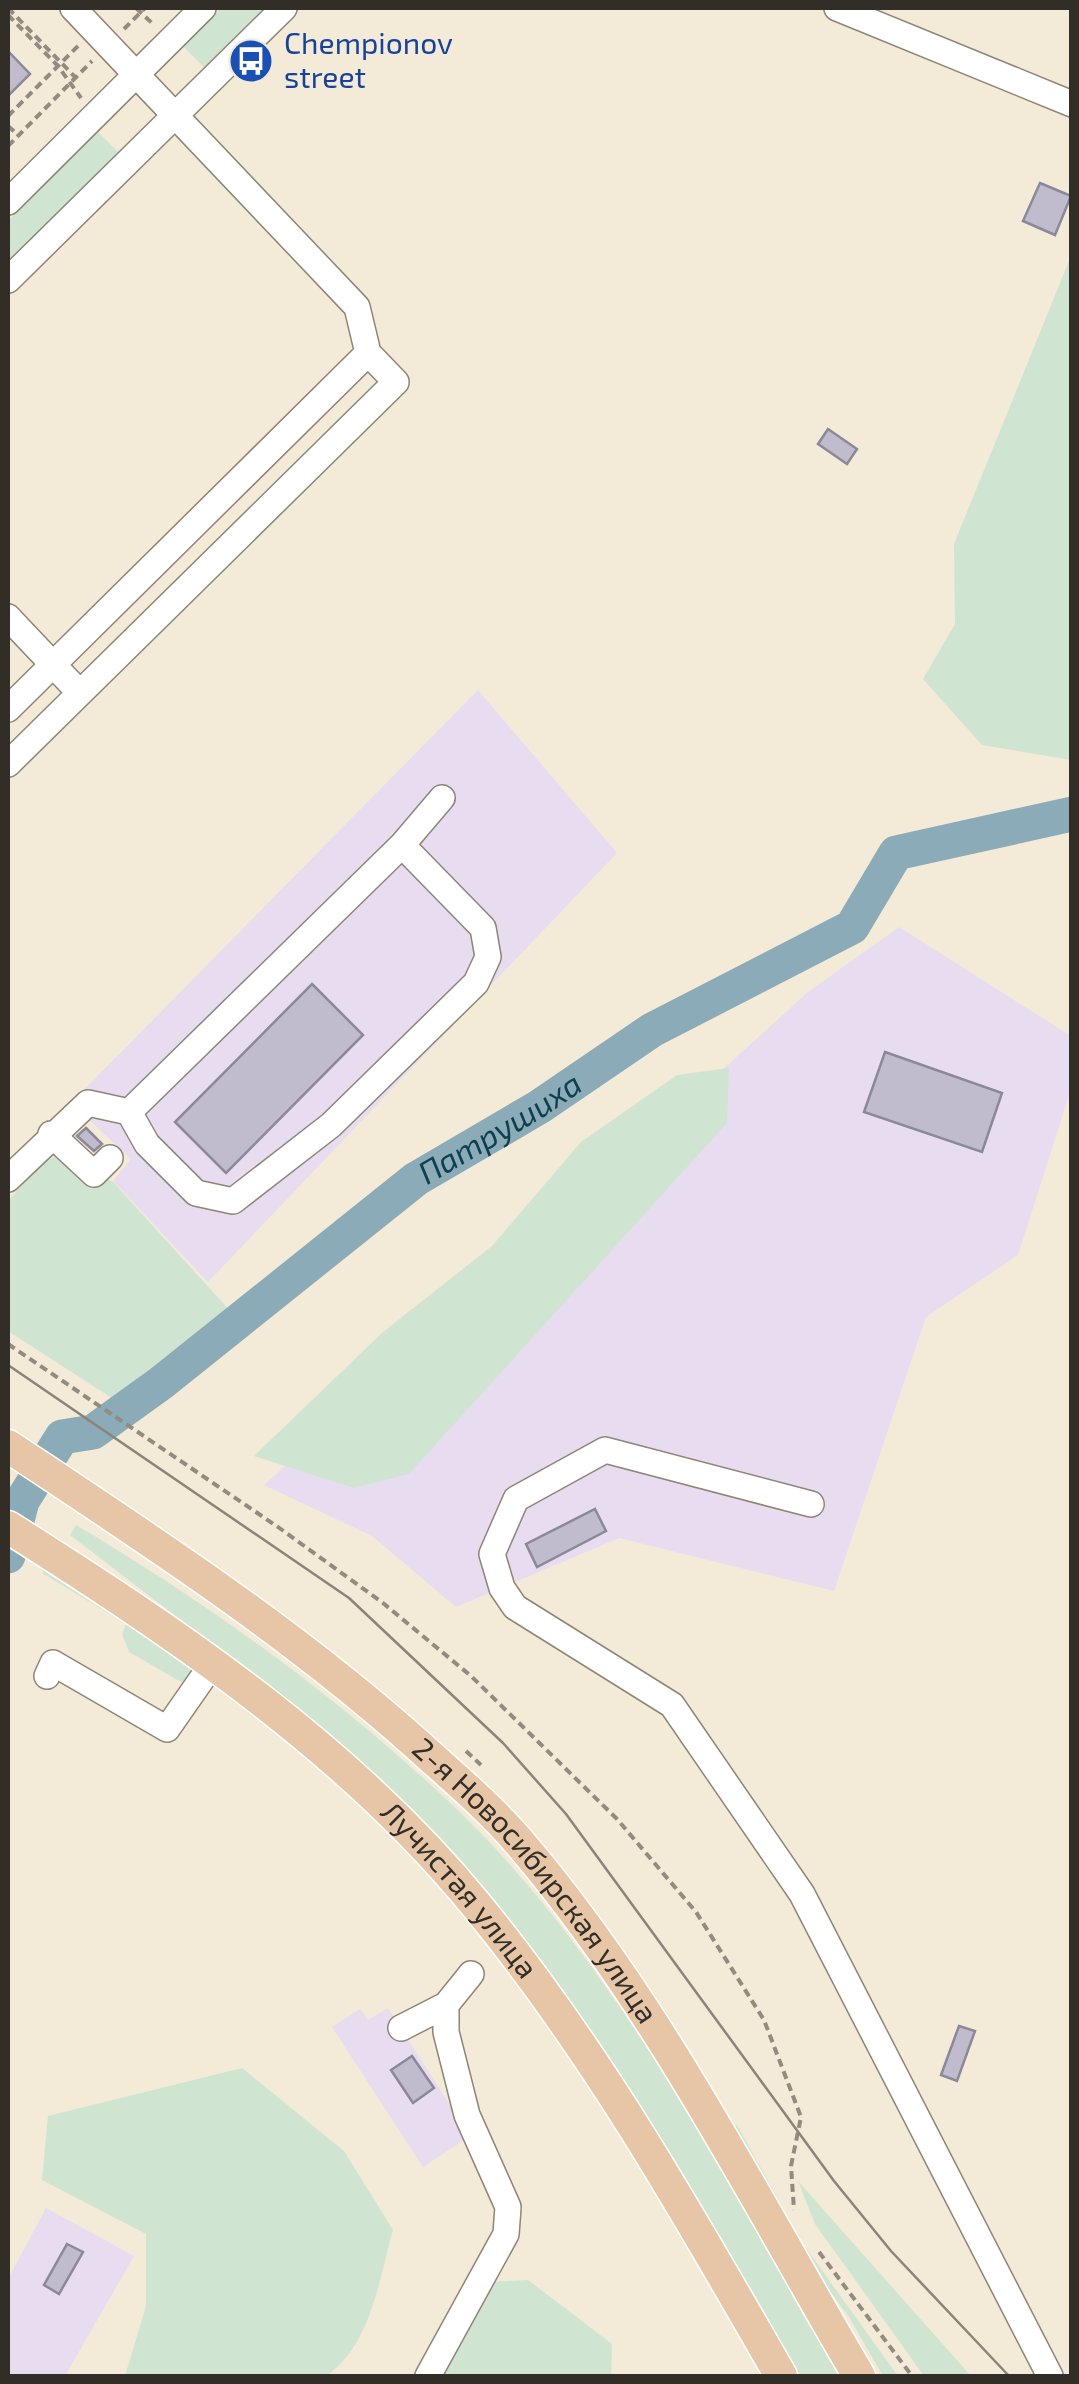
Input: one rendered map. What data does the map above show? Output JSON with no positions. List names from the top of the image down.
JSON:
{
  "streets": {
    "main road": ["2-я Новосибирская улица", "Лучистая улица"]
  },
  "water": ["Патрушиха"],
  "places": {
    "bus stop": ["Chempionov street"]
  }
}
